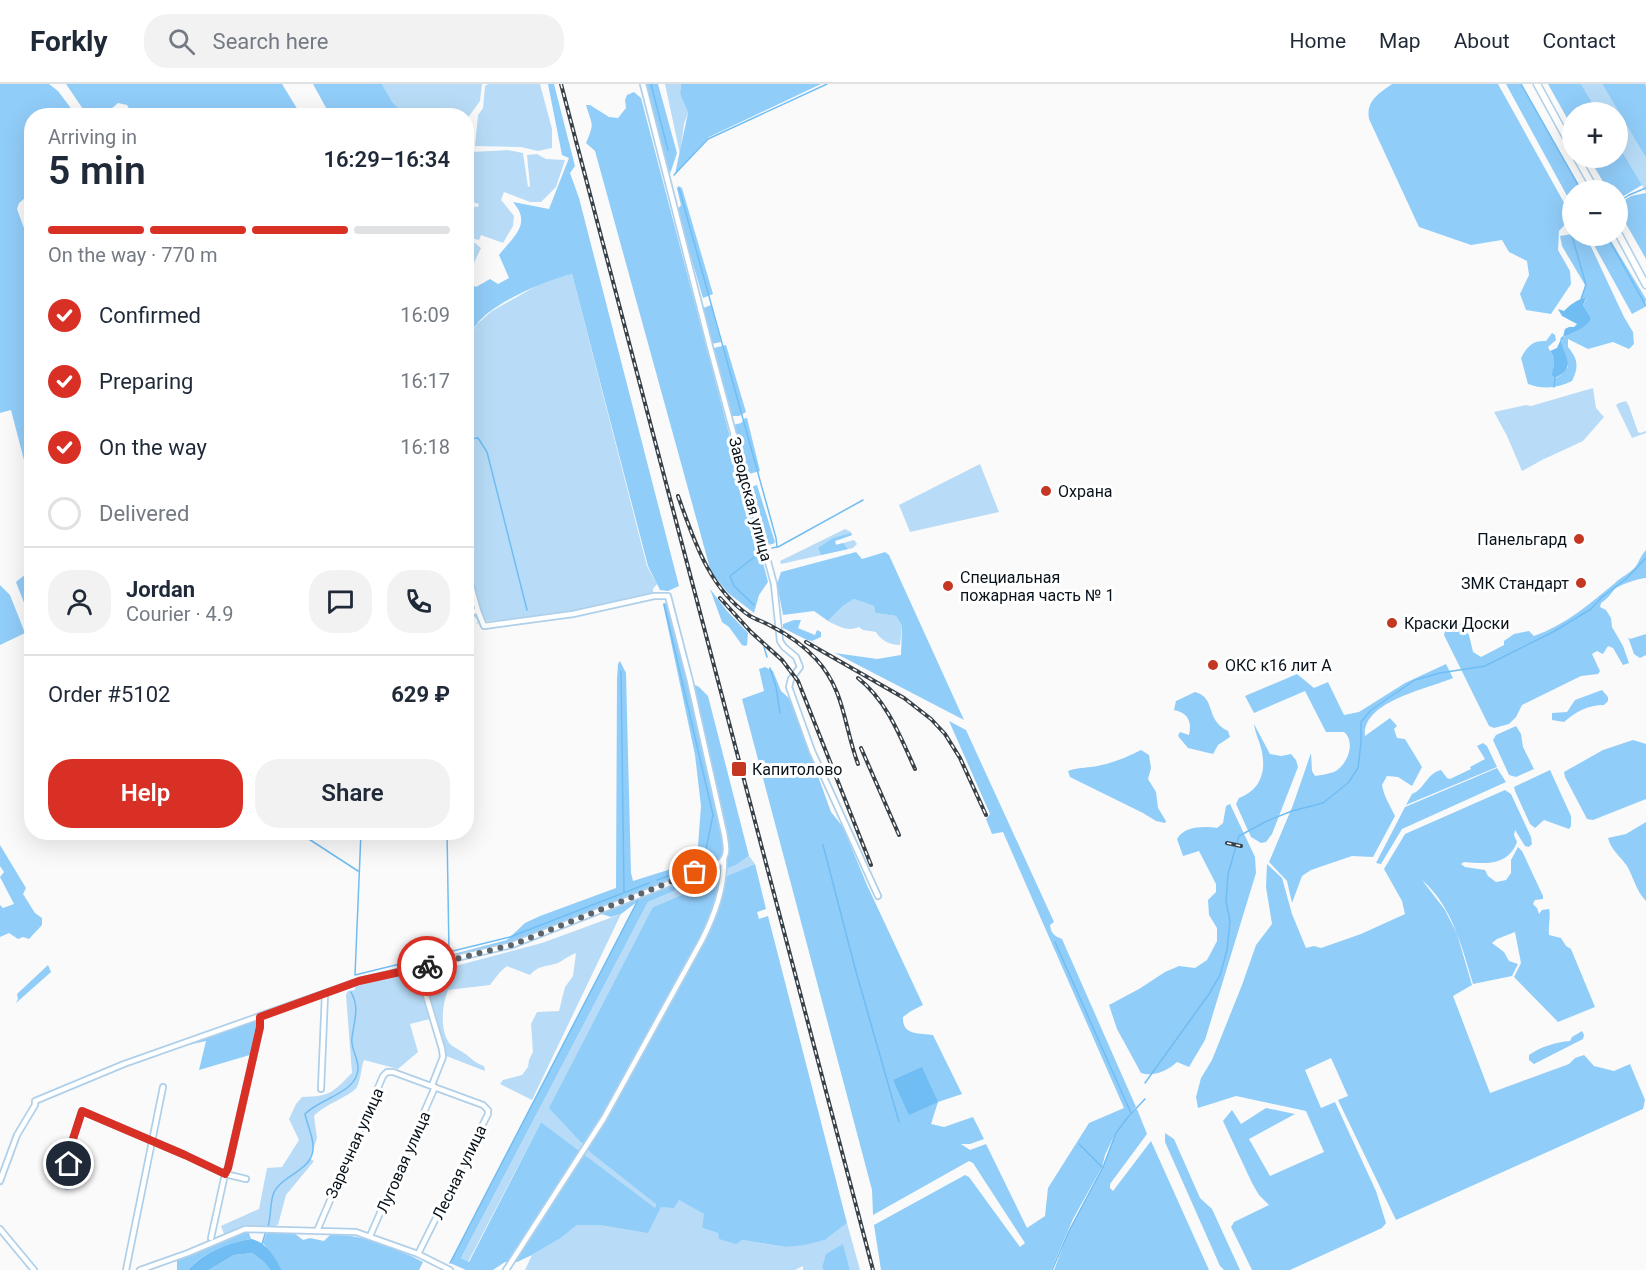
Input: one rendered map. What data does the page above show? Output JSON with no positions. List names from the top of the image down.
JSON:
{
  "streets": {
    "street": [
      "Заводская улица",
      "Заречная улица",
      "Луговая улица",
      "Лесная улица"
    ]
  },
  "crossings": [
    ["Заречная улица", "Луговая улица"],
    ["Заречная улица", "Лесная улица"],
    ["Луговая улица", "Лесная улица"]
  ],
  "places": {
    "other": [
      "Охрана",
      "Панельгард",
      "ЗМК Стандарт",
      "Специальная пожарная часть № 1",
      "Краски Доски",
      "ОКС к16 лит А"
    ],
    "transit": ["Капитолово"]
  },
  "page": {
    "header": "Forkly",
    "search": "Search here",
    "nav": [
      "Home",
      "Map",
      "About",
      "Contact"
    ],
    "map_buttons": ["+", "−"],
    "heading": ["5 min", "Arriving in", "16:29–16:34"],
    "panel": [
      "Jordan",
      "Courier · 4.9",
      "Order #5102",
      "629 ₽"
    ],
    "bar": "On the way · 770 m",
    "list": [
      ["Confirmed", "16:09"],
      ["Preparing", "16:17"],
      ["On the way", "16:18"],
      "Delivered"
    ],
    "buttons": ["Help", "Share"]
  }
}
